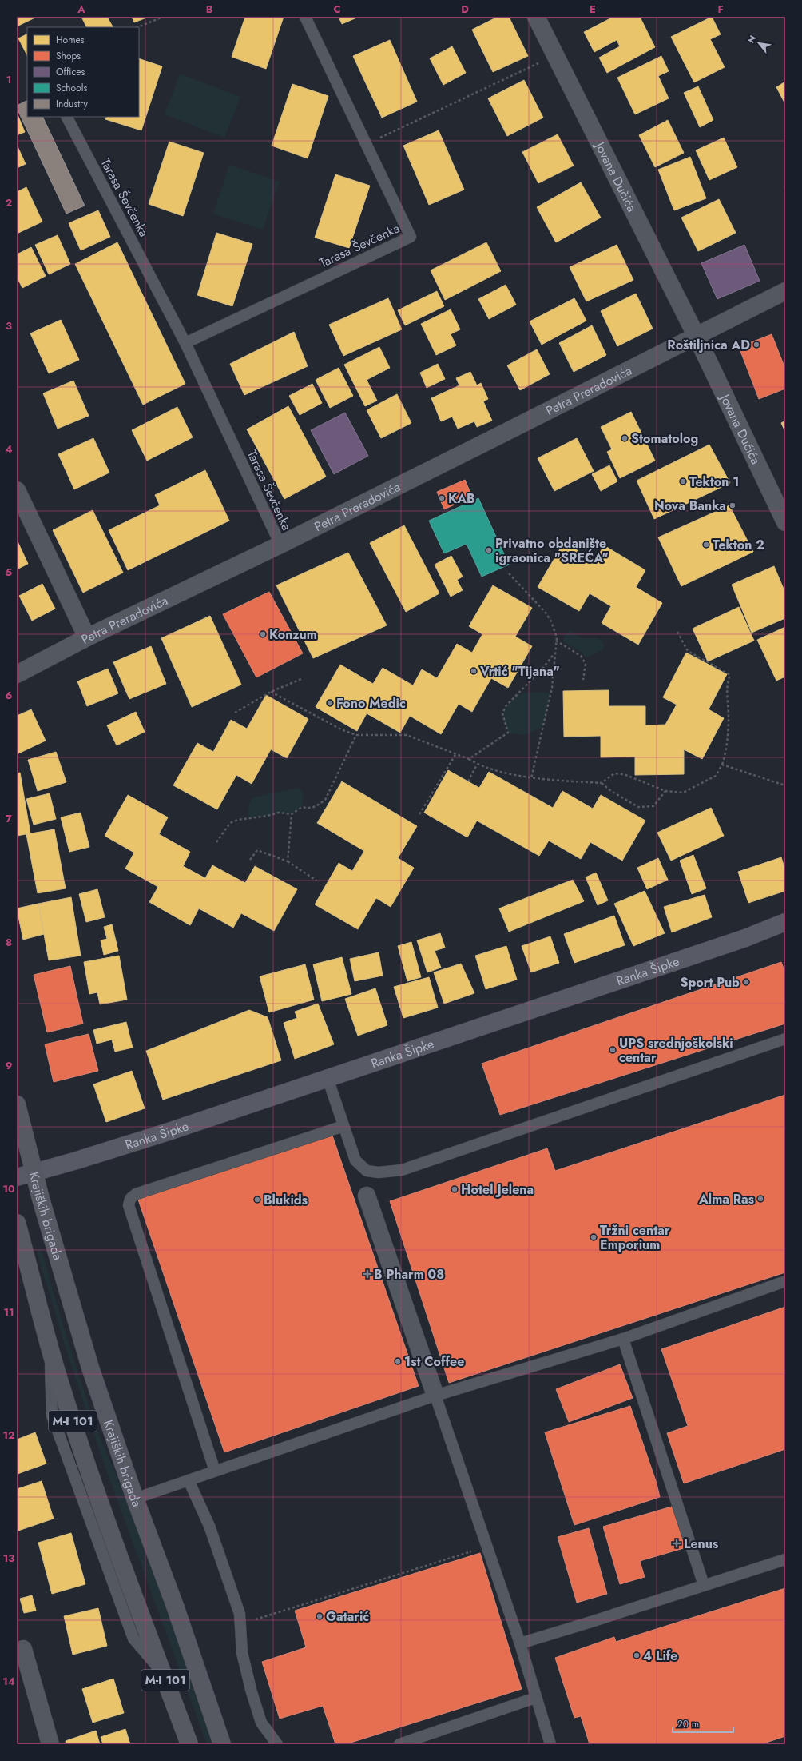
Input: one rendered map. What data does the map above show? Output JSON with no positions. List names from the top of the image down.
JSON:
{
  "streets": {
    "main road": ["Ranka Šipke", "Krajiških brigada", "M-I 101"],
    "street": ["Jovana Dučića", "Petra Preradovića"],
    "lane": ["Tarasa Ševčenka"]
  },
  "crossings": [
    ["Jovana Dučića", "Petra Preradovića"],
    ["Tarasa Ševčenka", "Petra Preradovića"],
    ["Ranka Šipke", "Krajiških brigada"]
  ],
  "places": {
    "other": [
      "Roštiljnica AD",
      "Stomatolog",
      "Tekton 1",
      "KAB",
      "Nova Banka",
      "Tekton 2",
      "Privatno obdanište igraonica \"SREĆA\"",
      "Konzum",
      "Vrtić \"Tijana\"",
      "Fono Medic",
      "Sport Pub",
      "UPS srednjoškolski centar",
      "Hotel Jelena",
      "Alma Ras",
      "Blukids",
      "Tržni centar Emporium",
      "1st Coffee",
      "Gatarić",
      "4 Life"
    ],
    "health": ["B Pharm 08", "Lenus"]
  },
  "legend": [
    "Homes",
    "Shops",
    "Offices",
    "Schools",
    "Industry"
  ],
  "scale_bar": "20 m",
  "north": "top left",
  "grid": {
    "columns": [
      "A",
      "B",
      "C",
      "D",
      "E",
      "F"
    ],
    "rows": [
      "1",
      "2",
      "3",
      "4",
      "5",
      "6",
      "7",
      "8",
      "9",
      "10",
      "11",
      "12",
      "13",
      "14"
    ]
  }
}
